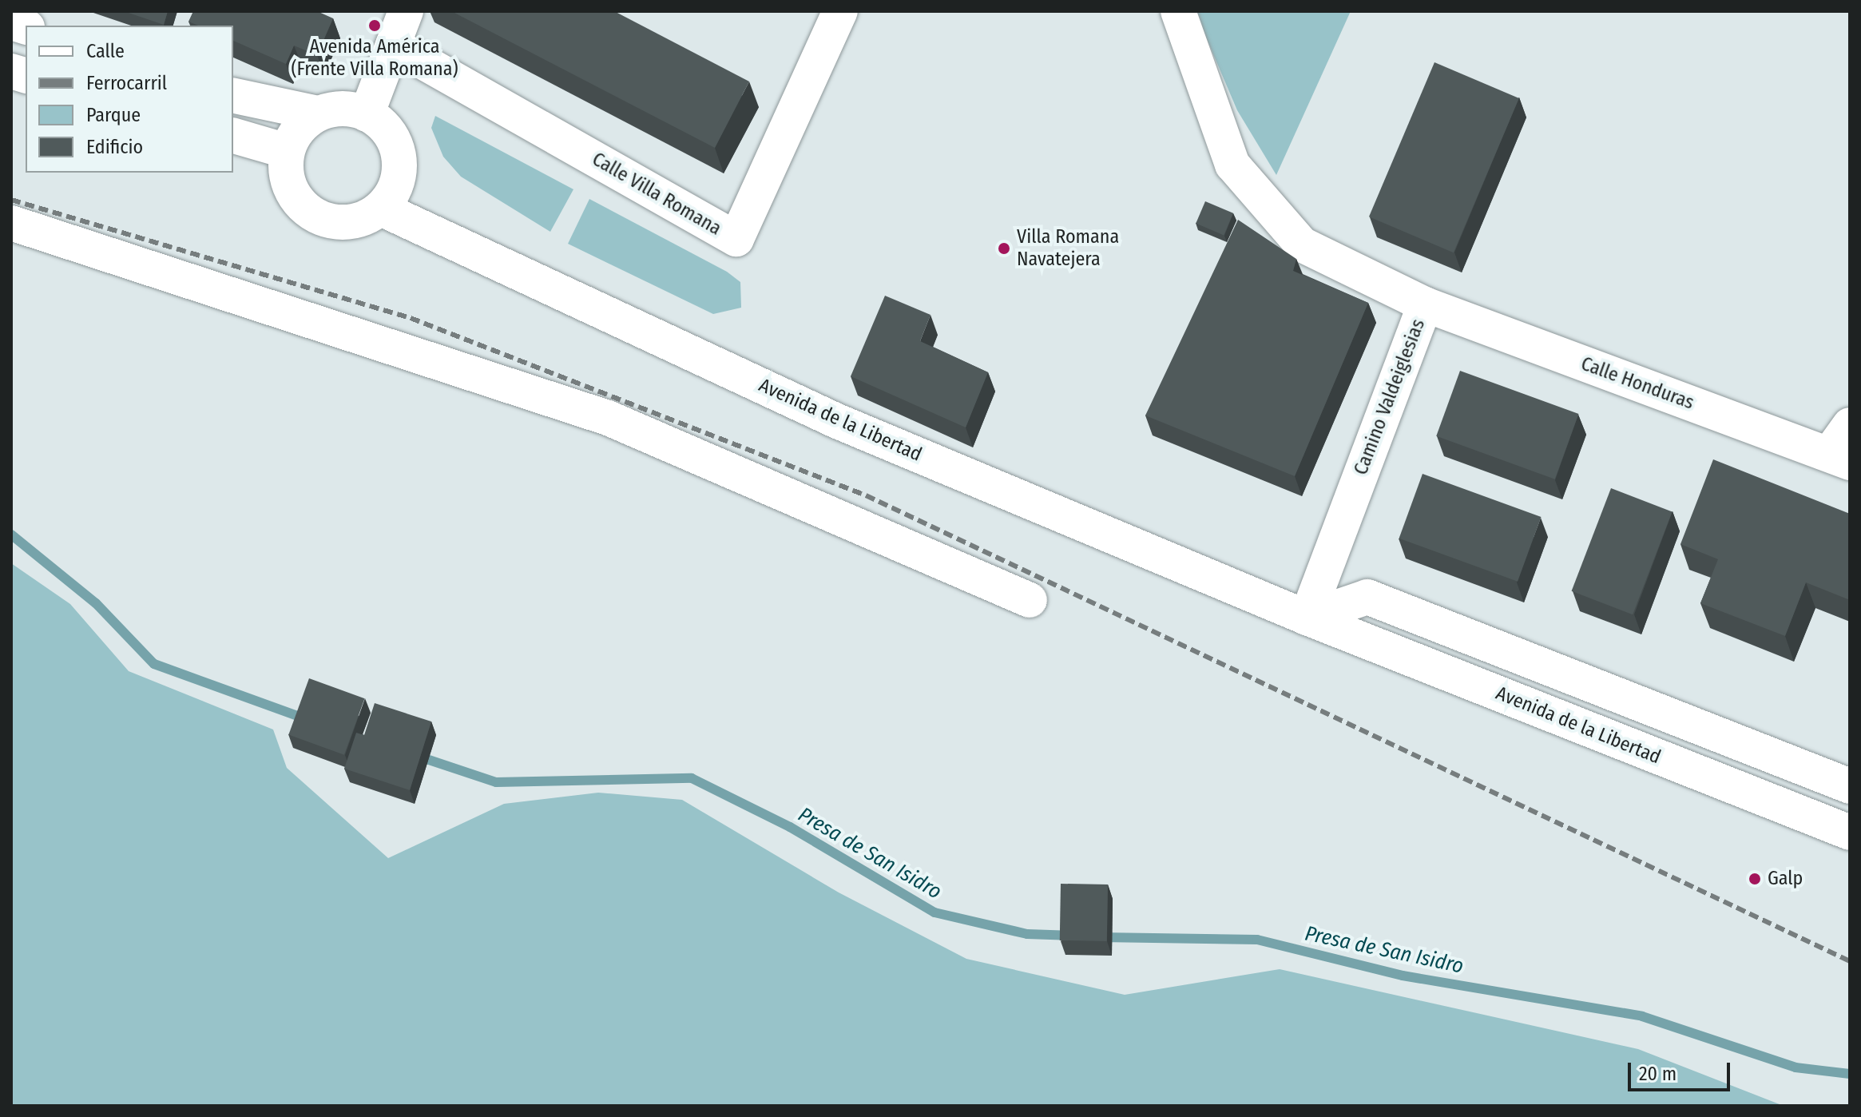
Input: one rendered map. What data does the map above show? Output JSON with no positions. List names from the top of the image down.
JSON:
{
  "streets": {
    "street": [
      "Calle Villa Romana",
      "Calle Honduras",
      "Camino Valdeiglesias",
      "Avenida de la Libertad"
    ]
  },
  "crossings": [
    ["Calle Honduras", "Camino Valdeiglesias"],
    ["Camino Valdeiglesias", "Avenida de la Libertad"]
  ],
  "water": ["Presa de San Isidro"],
  "places": ["Avenida América (Frente Villa Romana)", "Villa Romana Navatejera", "Galp"],
  "legend": [
    "Calle",
    "Ferrocarril",
    "Parque",
    "Edificio"
  ],
  "scale_bar": "20 m"
}
